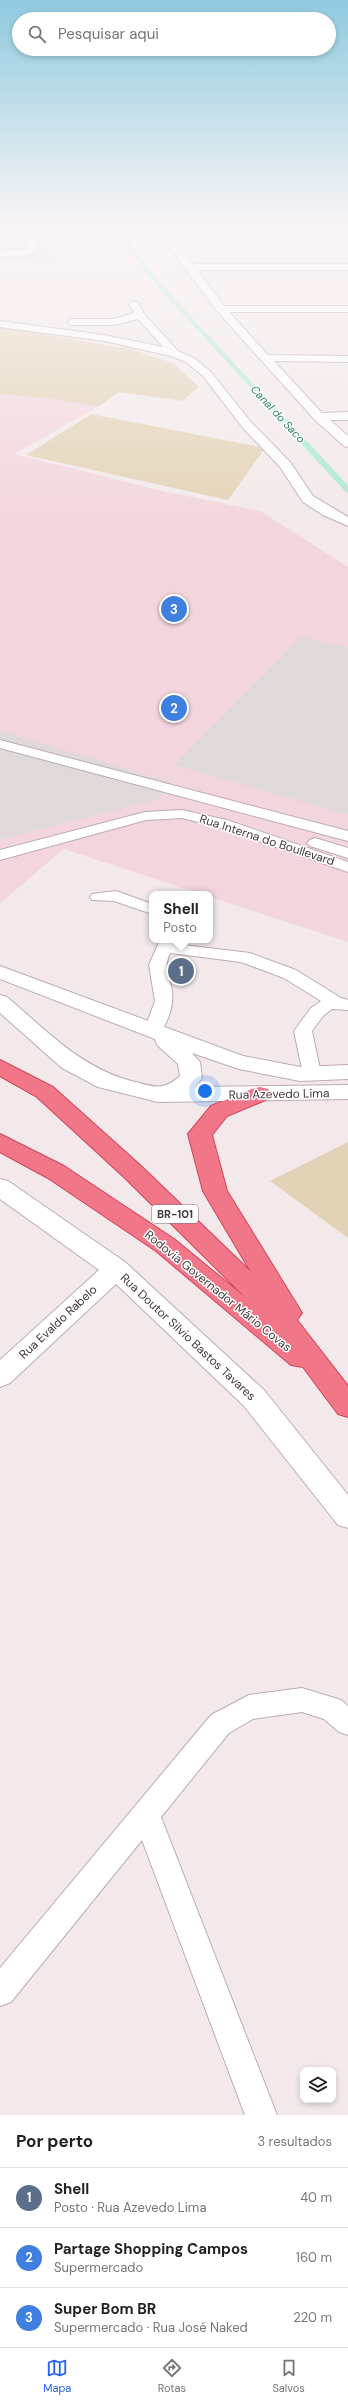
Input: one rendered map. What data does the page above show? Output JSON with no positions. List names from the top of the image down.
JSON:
{
  "streets": {
    "highway": ["BR-101", "Rodovia Governador Mário Covas"],
    "street": ["Rua Azevedo Lima", "Rua Evaldo Rabelo", "Rua Doutor Silvio Bastos Tavares"],
    "lane": ["Rua Interna do Boullevard"]
  },
  "crossings": [
    ["Rua Evaldo Rabelo", "Rua Doutor Silvio Bastos Tavares"]
  ],
  "water": ["Canal do Saco"],
  "page": {
    "search": "Pesquisar aqui",
    "pins": ["3", "2", "1"],
    "popup": ["Shell", "Posto"],
    "heading": ["Por perto", "3 resultados"],
    "list": [
      {
        "mark": "1",
        "name": "Shell",
        "note": "Posto · Rua Azevedo Lima",
        "value": "40 m"
      },
      {
        "mark": "2",
        "name": "Partage Shopping Campos",
        "note": "Supermercado",
        "value": "160 m"
      },
      {
        "mark": "3",
        "name": "Super Bom BR",
        "note": "Supermercado · Rua José Naked",
        "value": "220 m"
      }
    ],
    "nav": ["Mapa", "Rotas", "Salvos"]
  }
}
